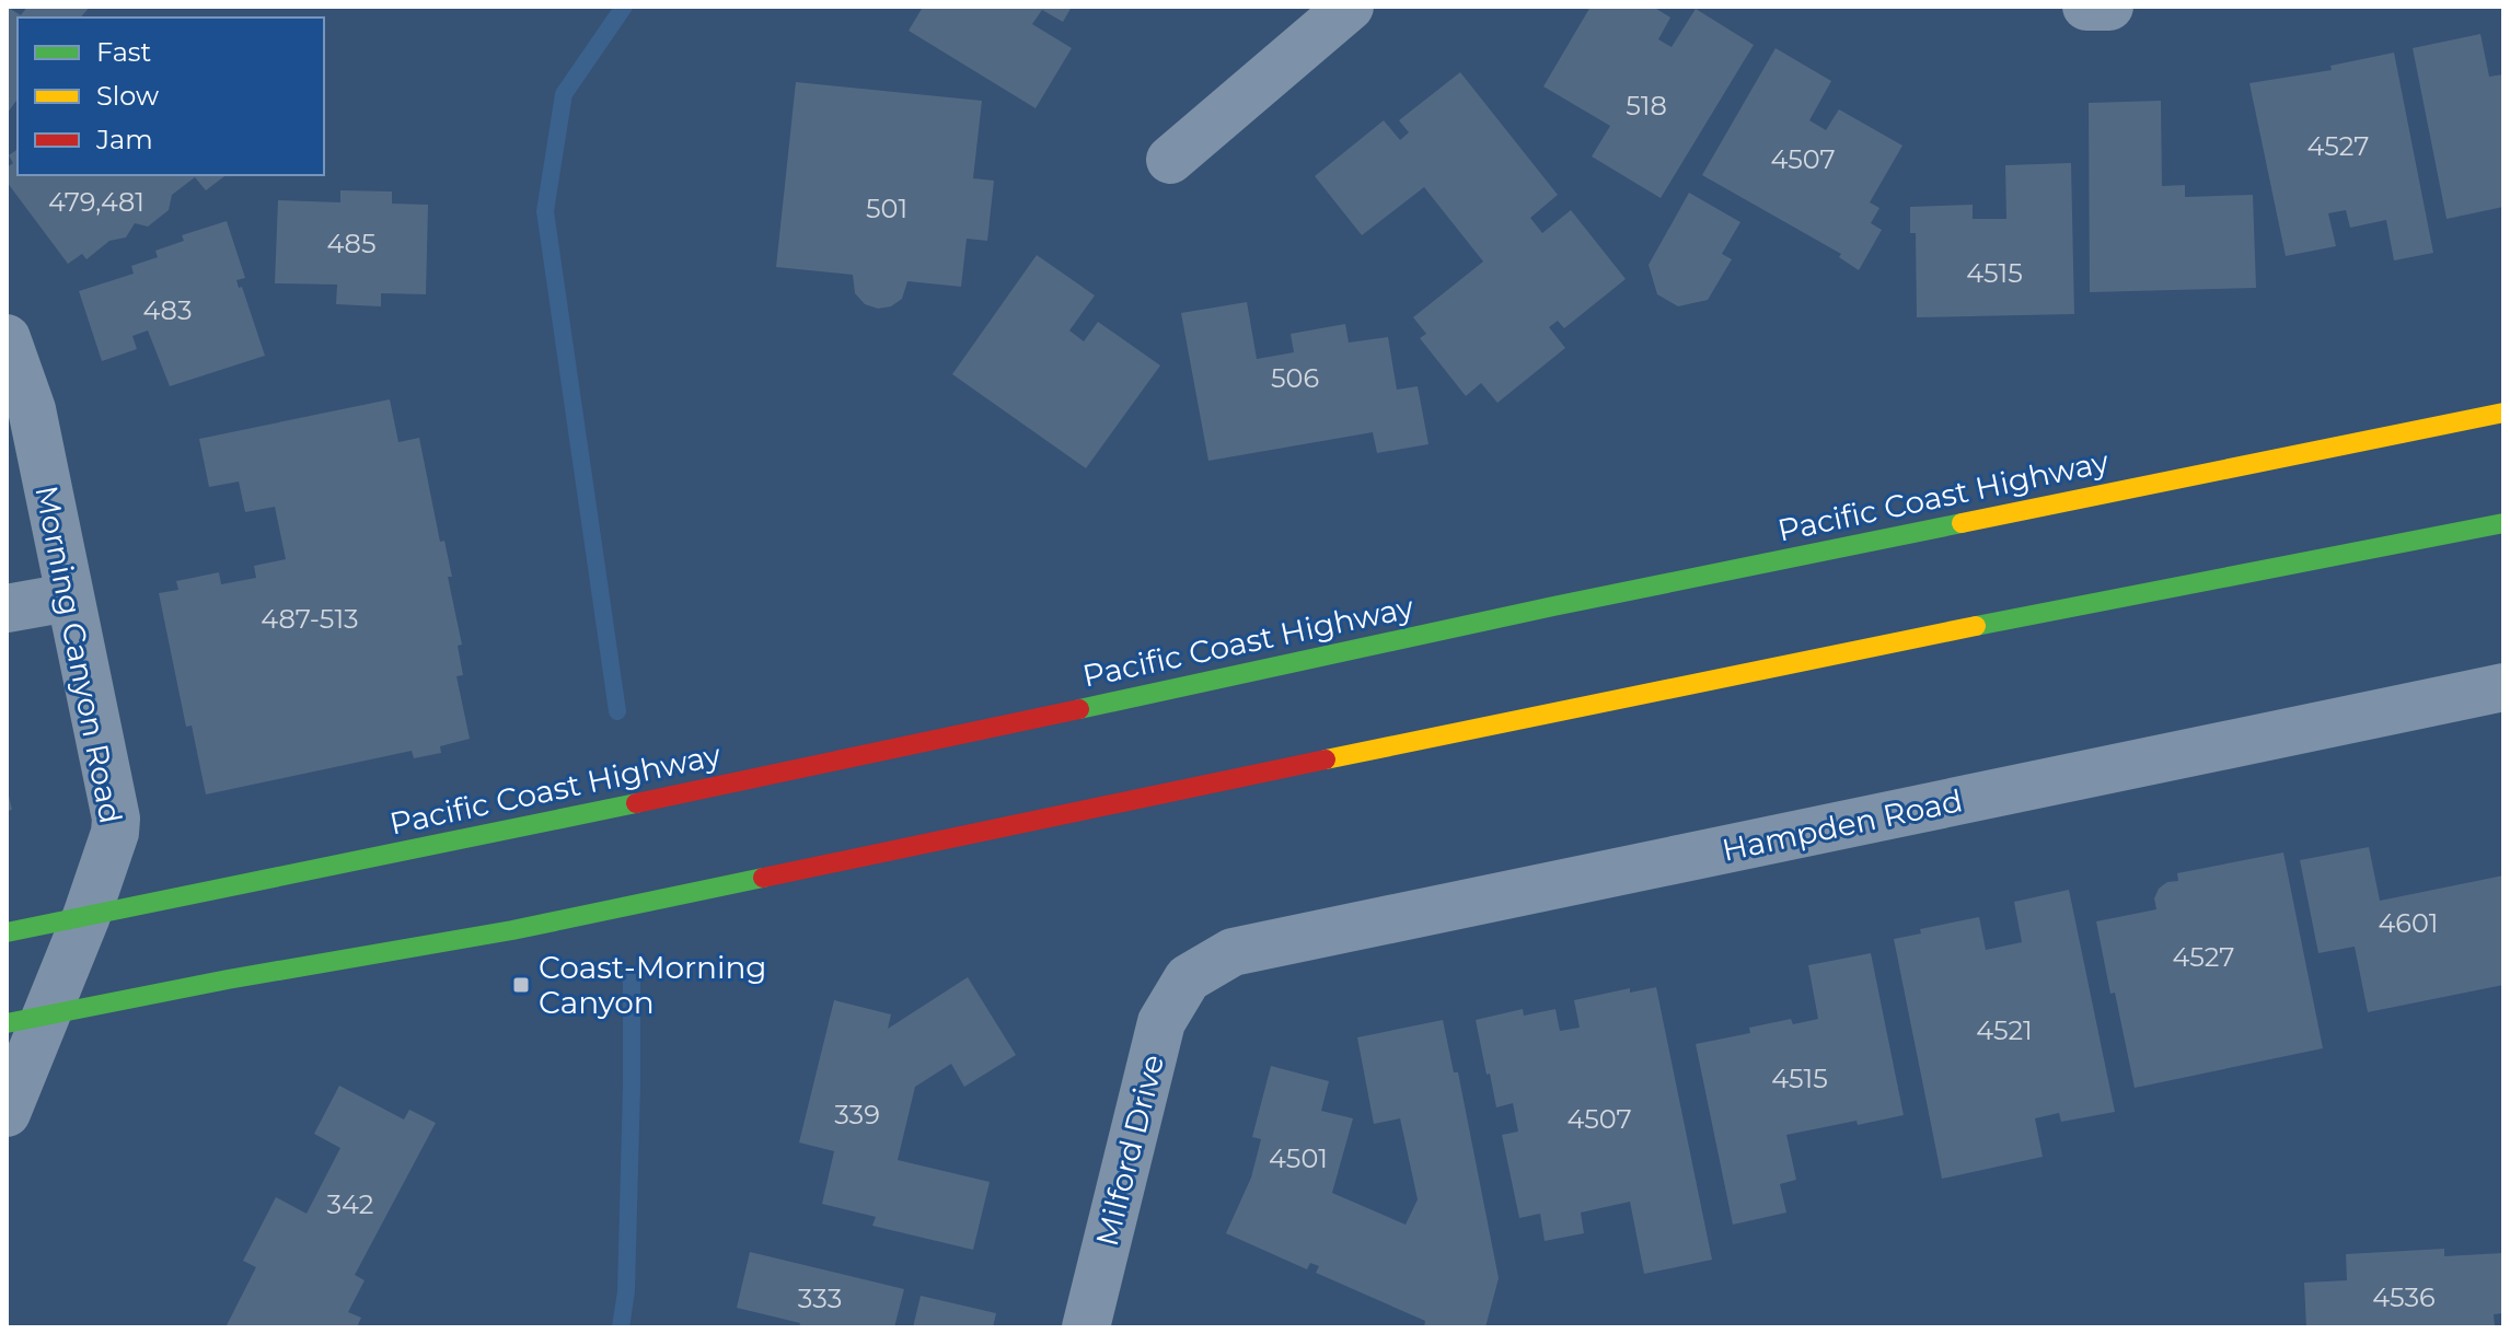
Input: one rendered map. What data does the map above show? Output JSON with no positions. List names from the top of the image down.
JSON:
{
  "streets": {
    "highway": ["Pacific Coast Highway"],
    "street": ["Morning Canyon Road", "Hampden Road", "Milford Drive"]
  },
  "crossings": [
    ["Pacific Coast Highway", "Morning Canyon Road"],
    ["Hampden Road", "Milford Drive"]
  ],
  "places": {
    "transit": ["Coast-Morning Canyon"]
  },
  "house_numbers": [
    "518",
    "4527",
    "4507",
    "479,481",
    "501",
    "485",
    "4515",
    "483",
    "506",
    "487-513",
    "4601",
    "4527",
    "4521",
    "4515",
    "339",
    "4507",
    "4501",
    "342",
    "4536",
    "333"
  ],
  "legend": ["Fast", "Slow", "Jam"]
}
